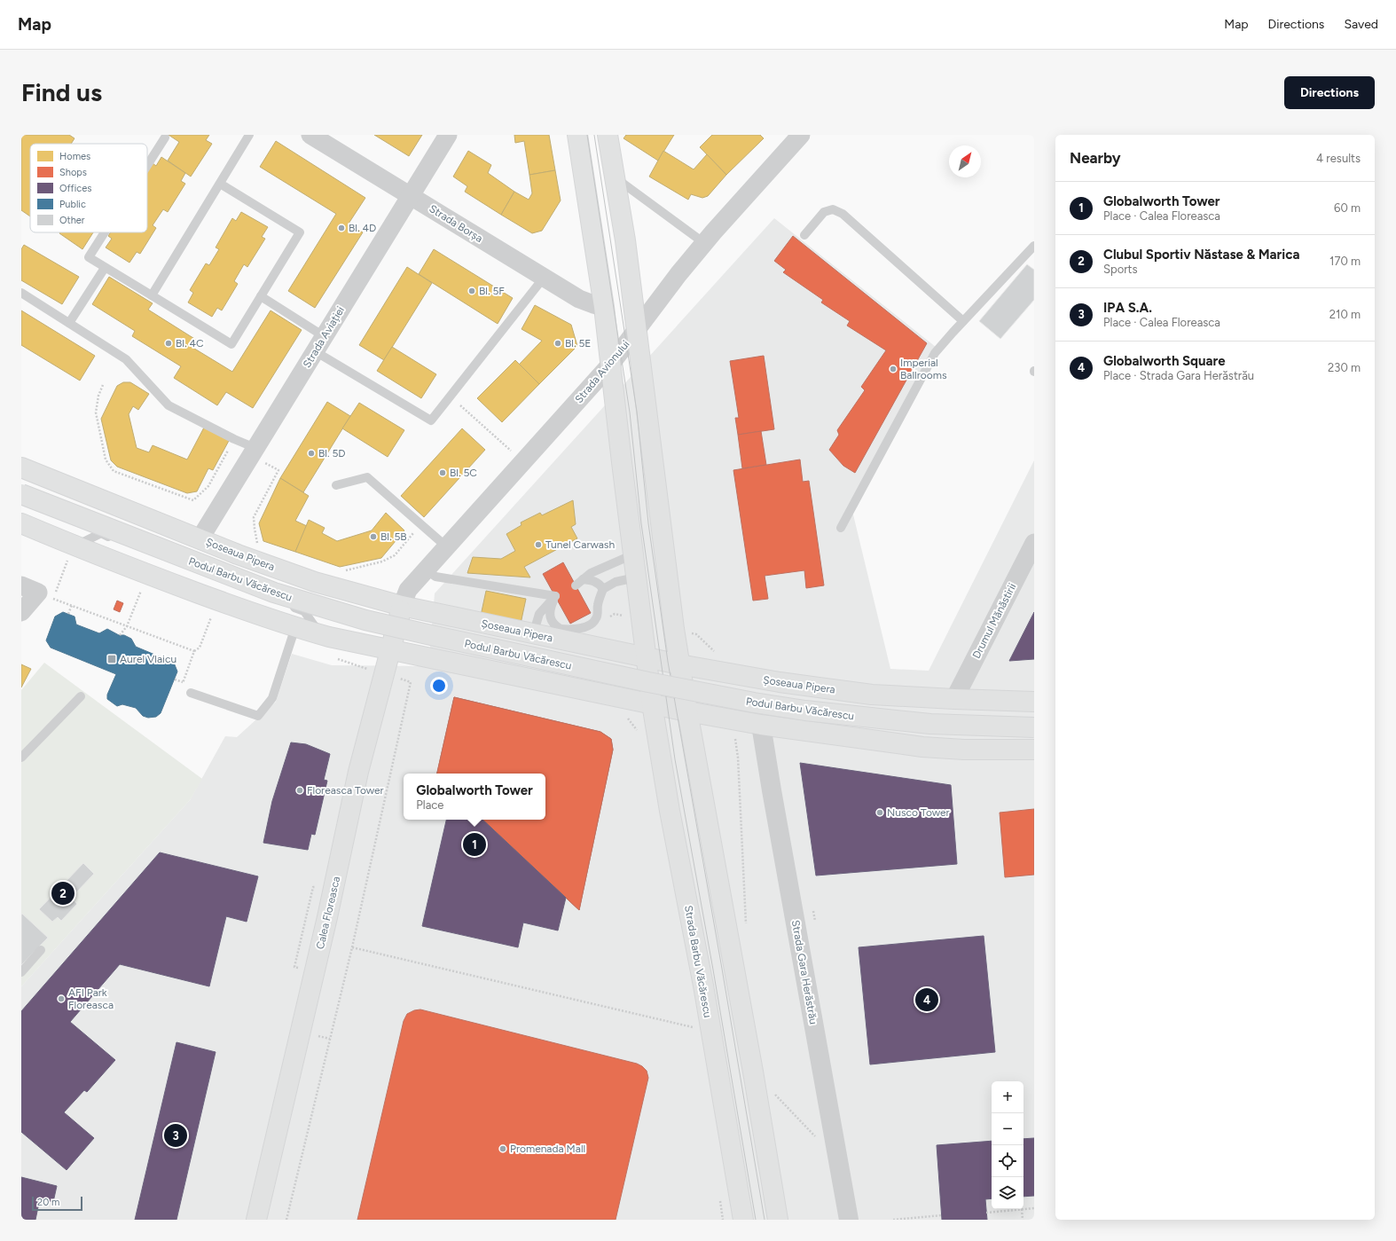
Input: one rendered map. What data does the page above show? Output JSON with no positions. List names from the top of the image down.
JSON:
{
  "streets": {
    "main road": [
      "Șoseaua Pipera",
      "Podul Barbu Văcărescu",
      "Calea Floreasca",
      "Strada Barbu Văcărescu"
    ],
    "street": [
      "Strada Borșa",
      "Strada Aviației",
      "Strada Avionului",
      "Drumul Mănăstirii",
      "Strada Gara Herăstrău"
    ]
  },
  "crossings": [
    ["Strada Borșa", "Strada Aviației"],
    ["Strada Borșa", "Strada Barbu Văcărescu"],
    ["Strada Aviației", "Șoseaua Pipera"],
    ["Strada Avionului", "Șoseaua Pipera"],
    ["Strada Avionului", "Calea Floreasca"],
    ["Strada Avionului", "Strada Barbu Văcărescu"],
    ["Șoseaua Pipera", "Drumul Mănăstirii"],
    ["Șoseaua Pipera", "Calea Floreasca"],
    ["Șoseaua Pipera", "Strada Barbu Văcărescu"]
  ],
  "places": {
    "other": [
      "Bl. 4D",
      "Bl. 5F",
      "Bl. 4C",
      "Bl. 5E",
      "Imperial Ballrooms",
      "Bl. 5D",
      "Bl. 5C",
      "Bl. 5B",
      "Tunel Carwash",
      "Floreasca Tower",
      "Nusco Tower",
      "AFI Park Floreasca",
      "Promenada Mall"
    ],
    "transit": ["Aurel Vlaicu"]
  },
  "legend": [
    "Homes",
    "Shops",
    "Offices",
    "Public",
    "Other"
  ],
  "scale_bar": "20 m",
  "north": "top right",
  "page": {
    "header": "Map",
    "nav": ["Map", "Directions", "Saved"],
    "buttons": "Directions",
    "title": "Find us",
    "heading": ["Nearby", "4 results"],
    "list": [
      {
        "mark": "1",
        "name": "Globalworth Tower",
        "note": "Place · Calea Floreasca",
        "value": "60 m"
      },
      {
        "mark": "2",
        "name": "Clubul Sportiv Năstase & Marica",
        "note": "Sports",
        "value": "170 m"
      },
      {
        "mark": "3",
        "name": "IPA S.A.",
        "note": "Place · Calea Floreasca",
        "value": "210 m"
      },
      {
        "mark": "4",
        "name": "Globalworth Square",
        "note": "Place · Strada Gara Herăstrău",
        "value": "230 m"
      }
    ],
    "popup": ["Globalworth Tower", "Place"],
    "pins": [
      "1",
      "2",
      "4",
      "3"
    ],
    "map_buttons": ["+", "−"],
    "scale": "20 m"
  }
}
